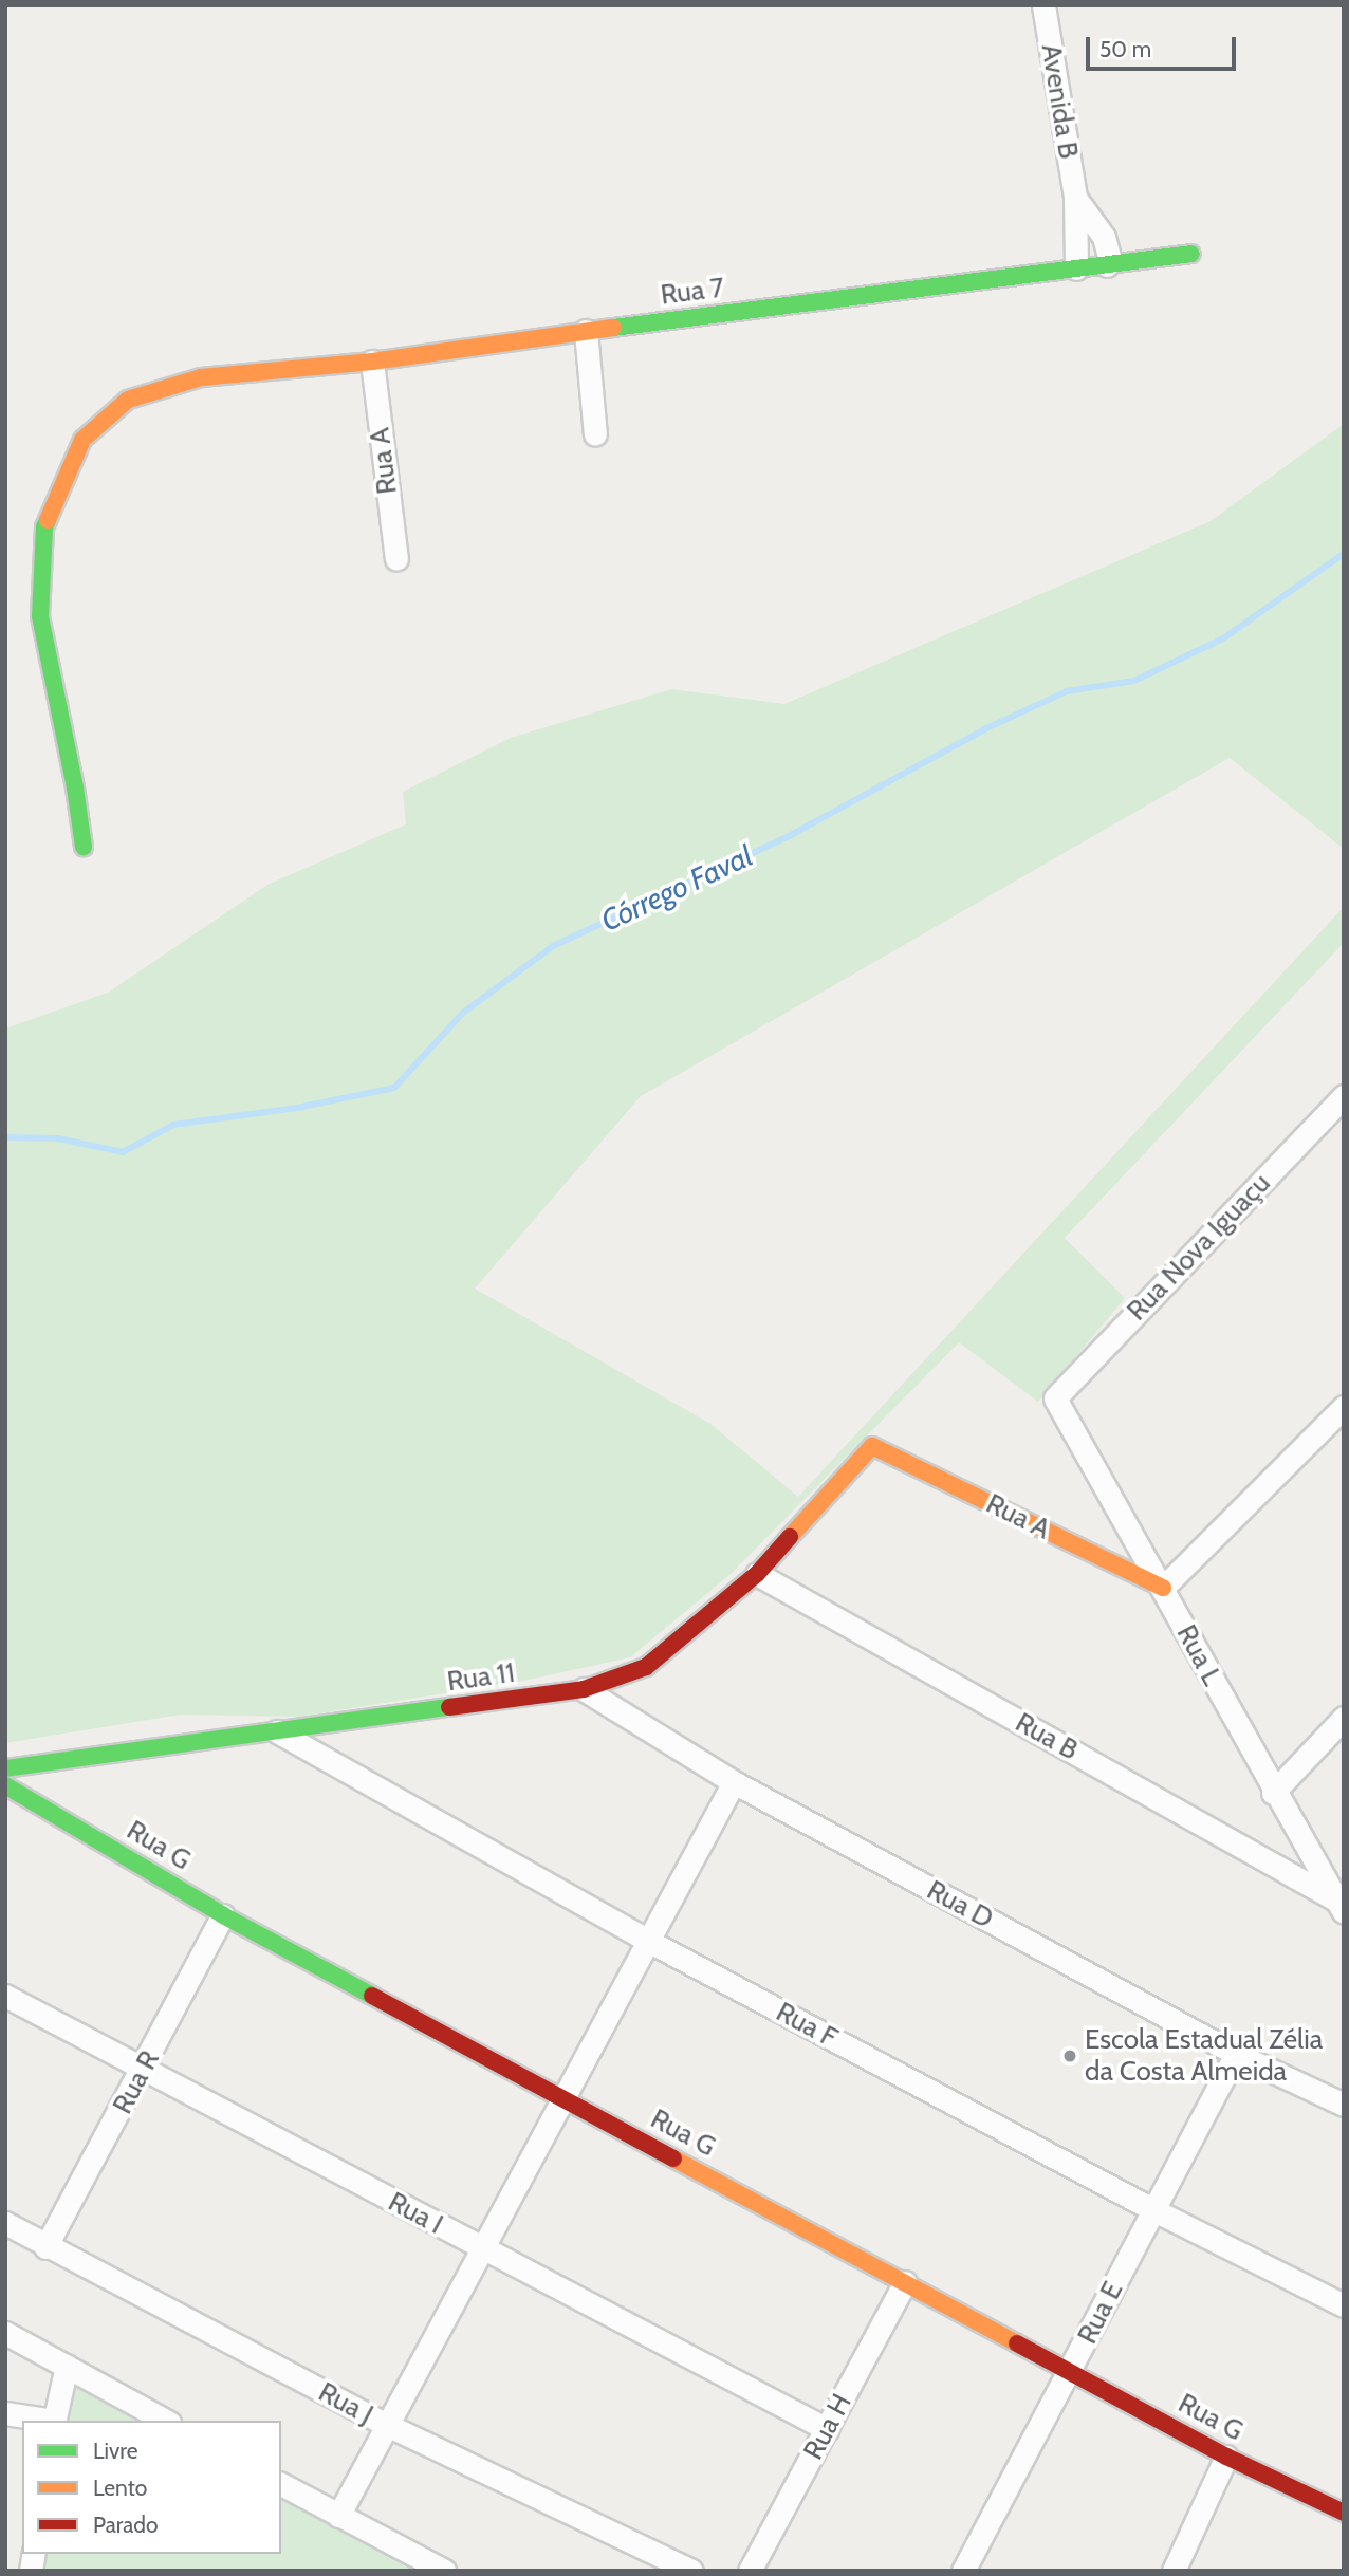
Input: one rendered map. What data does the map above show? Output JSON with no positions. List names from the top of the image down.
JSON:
{
  "streets": {
    "street": [
      "Avenida B",
      "Rua 7",
      "Rua A",
      "Rua Nova Iguaçu",
      "Rua L",
      "Rua 11",
      "Rua B",
      "Rua G",
      "Rua D",
      "Rua F",
      "Rua R",
      "Rua I",
      "Rua E",
      "Rua J",
      "Rua H"
    ]
  },
  "crossings": [
    ["Avenida B", "Rua 7"],
    ["Rua 7", "Rua A"],
    ["Rua A", "Rua L"],
    ["Rua A", "Rua 11"],
    ["Rua Nova Iguaçu", "Rua L"],
    ["Rua L", "Rua B"],
    ["Rua 11", "Rua B"],
    ["Rua 11", "Rua D"],
    ["Rua 11", "Rua F"],
    ["Rua G", "Rua R"],
    ["Rua G", "Rua E"],
    ["Rua G", "Rua H"],
    ["Rua D", "Rua E"],
    ["Rua F", "Rua E"],
    ["Rua R", "Rua I"],
    ["Rua R", "Rua J"],
    ["Rua I", "Rua H"]
  ],
  "water": ["Córrego Faval"],
  "places": ["Escola Estadual Zélia da Costa Almeida"],
  "legend": ["Livre", "Lento", "Parado"],
  "scale_bar": "50 m"
}
